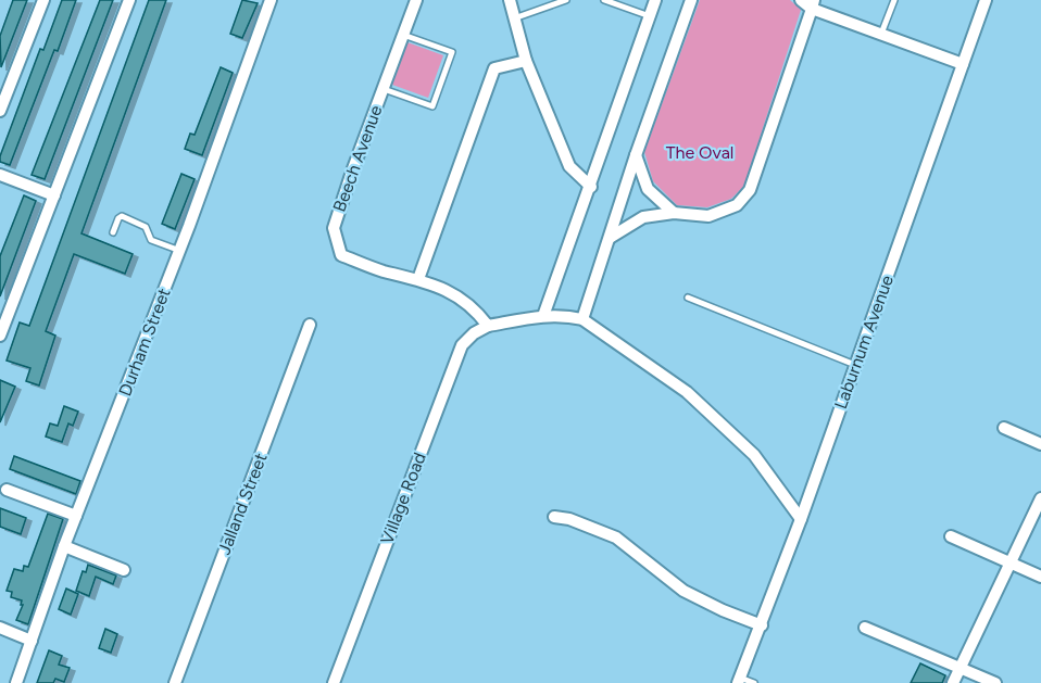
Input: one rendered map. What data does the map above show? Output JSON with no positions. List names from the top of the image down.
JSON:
{
  "streets": {
    "street": [
      "Beech Avenue",
      "Durham Street",
      "Laburnum Avenue",
      "Village Road",
      "Jalland Street"
    ]
  },
  "crossings": [
    ["Beech Avenue", "Village Road"]
  ],
  "parks": ["The Oval"]
}
